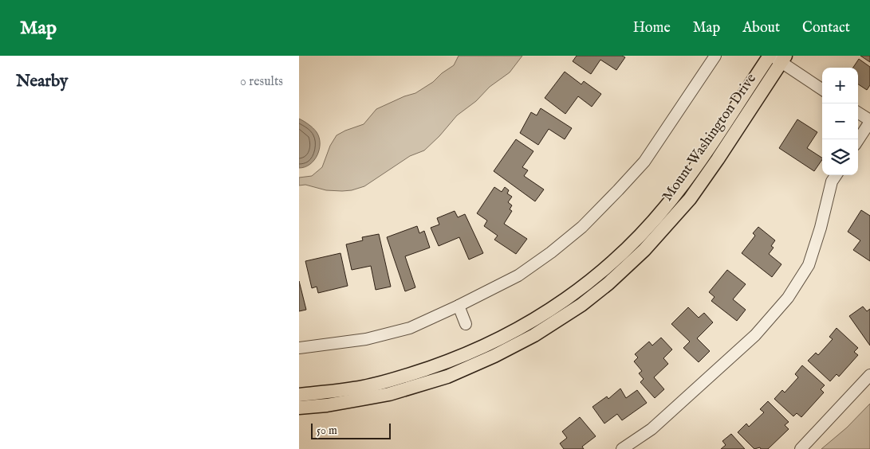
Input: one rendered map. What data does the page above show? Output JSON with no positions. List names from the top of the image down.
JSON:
{
  "streets": {
    "main road": ["Mount Washington Drive"]
  },
  "scale_bar": "50 m",
  "page": {
    "header": "Map",
    "nav": [
      "Home",
      "Map",
      "About",
      "Contact"
    ],
    "heading": ["Nearby", "0 results"],
    "map_buttons": ["+", "−"],
    "scale": "50 m"
  }
}
